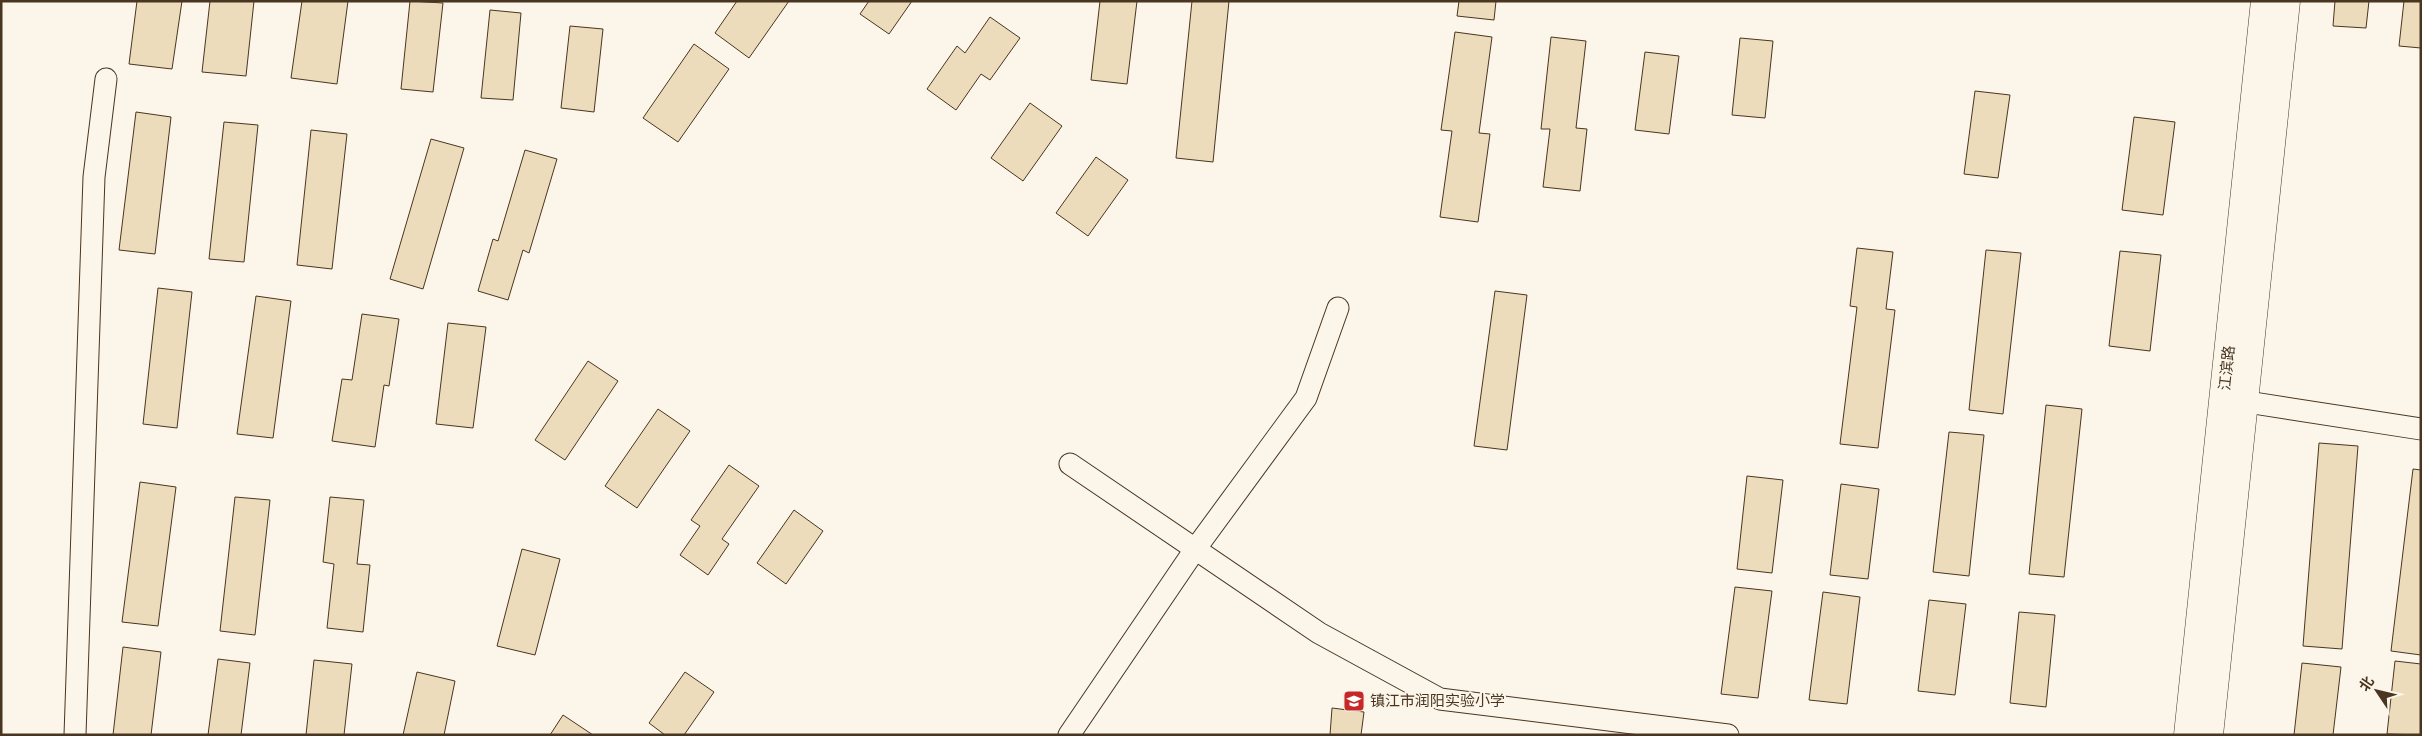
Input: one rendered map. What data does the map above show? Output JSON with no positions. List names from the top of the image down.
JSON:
{
  "streets": {
    "main road": ["江滨路"]
  },
  "places": {
    "school or university": ["镇江市润阳实验小学"]
  },
  "north": "top left"
}
